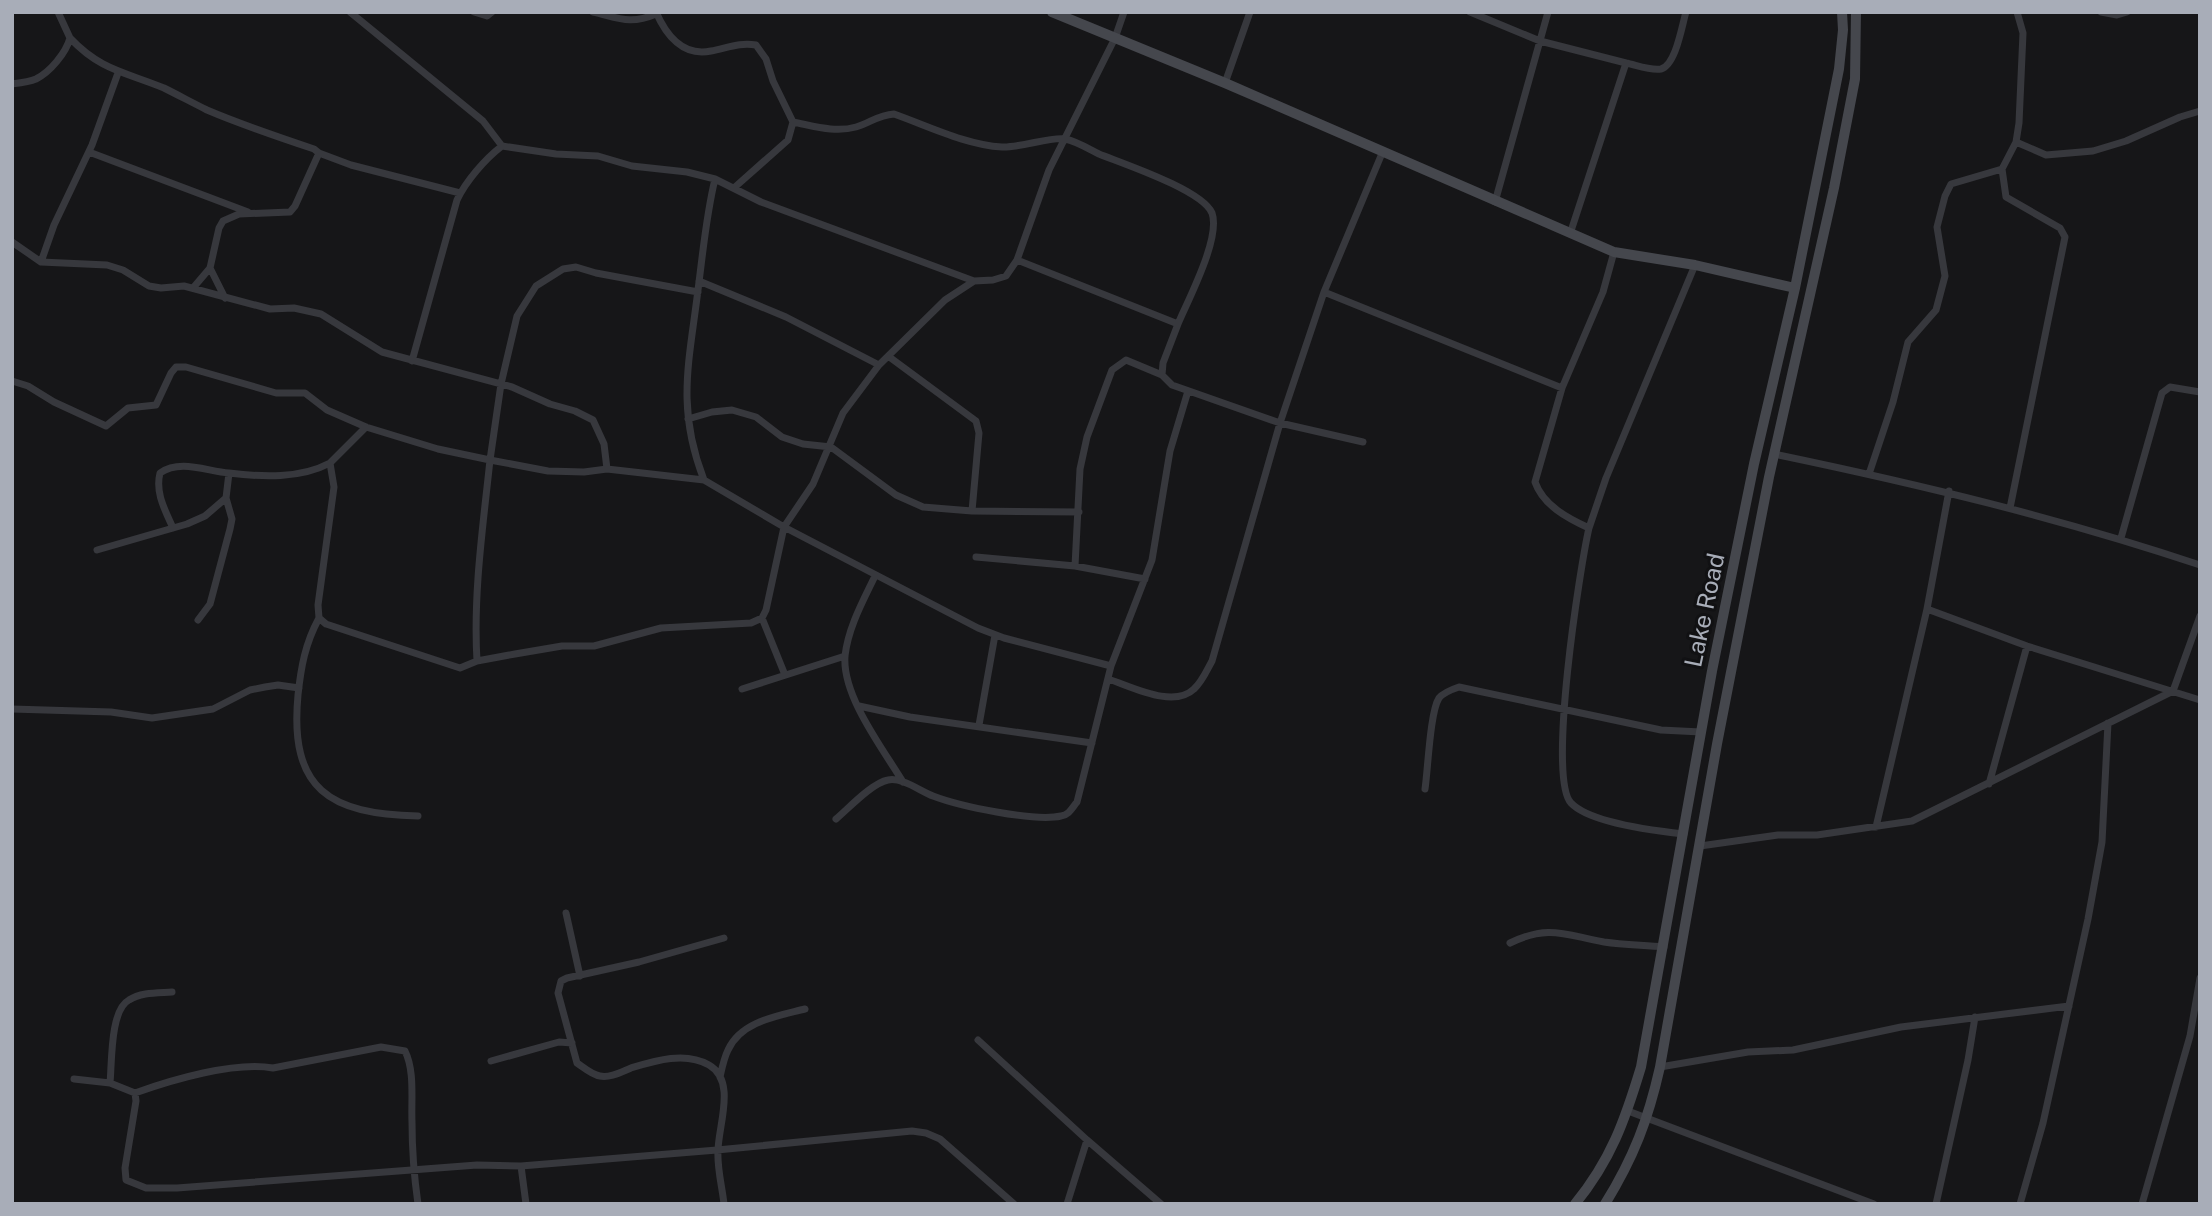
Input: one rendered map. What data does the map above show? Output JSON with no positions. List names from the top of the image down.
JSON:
{
  "streets": {
    "main road": ["Lake Road"]
  }
}
